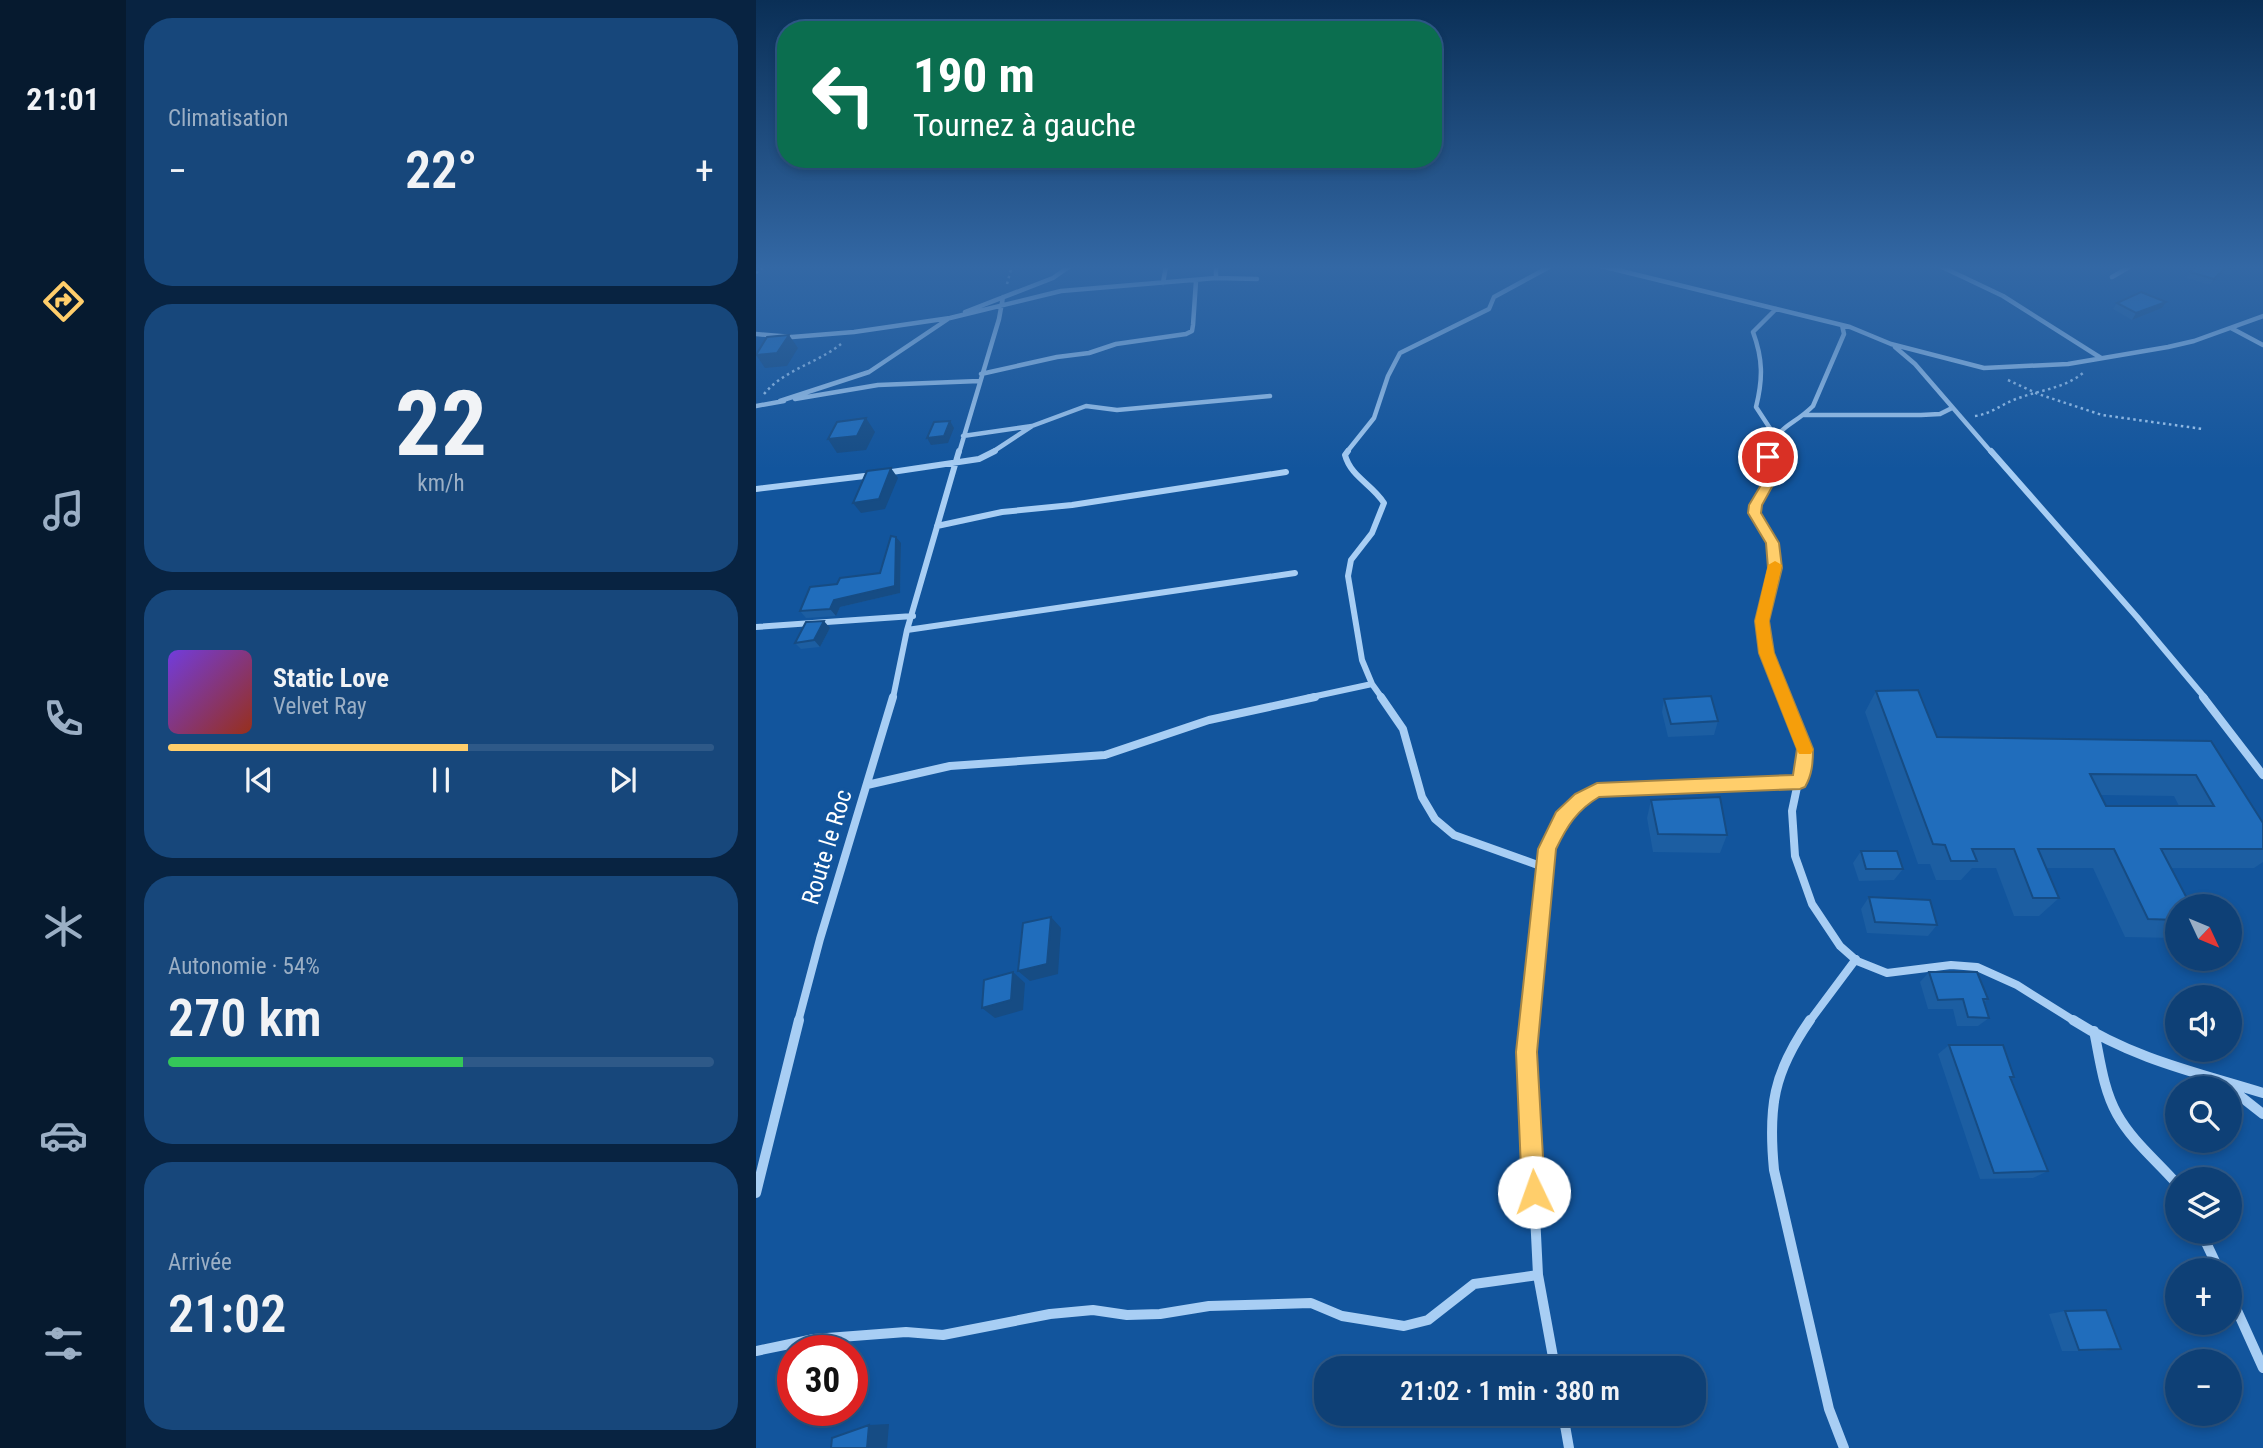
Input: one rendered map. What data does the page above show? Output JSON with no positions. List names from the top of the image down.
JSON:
{
  "streets": {
    "street": ["Route le Roc"]
  },
  "north": "bottom right",
  "page": {
    "tabs": "21:01",
    "tile": [
      "Climatisation",
      ["22", "km/h"],
      ["Autonomie · 54%", "270 km"],
      ["Arrivée", "21:02"]
    ],
    "turn": ["190 m", "Tournez à gauche"],
    "heat": ["−", "22°", "+"],
    "song": ["Static Love", "Velvet Ray"],
    "map_buttons": ["+", "−"],
    "limit": "30",
    "trip": "21:02 · 1 min · 380 m"
  }
}
